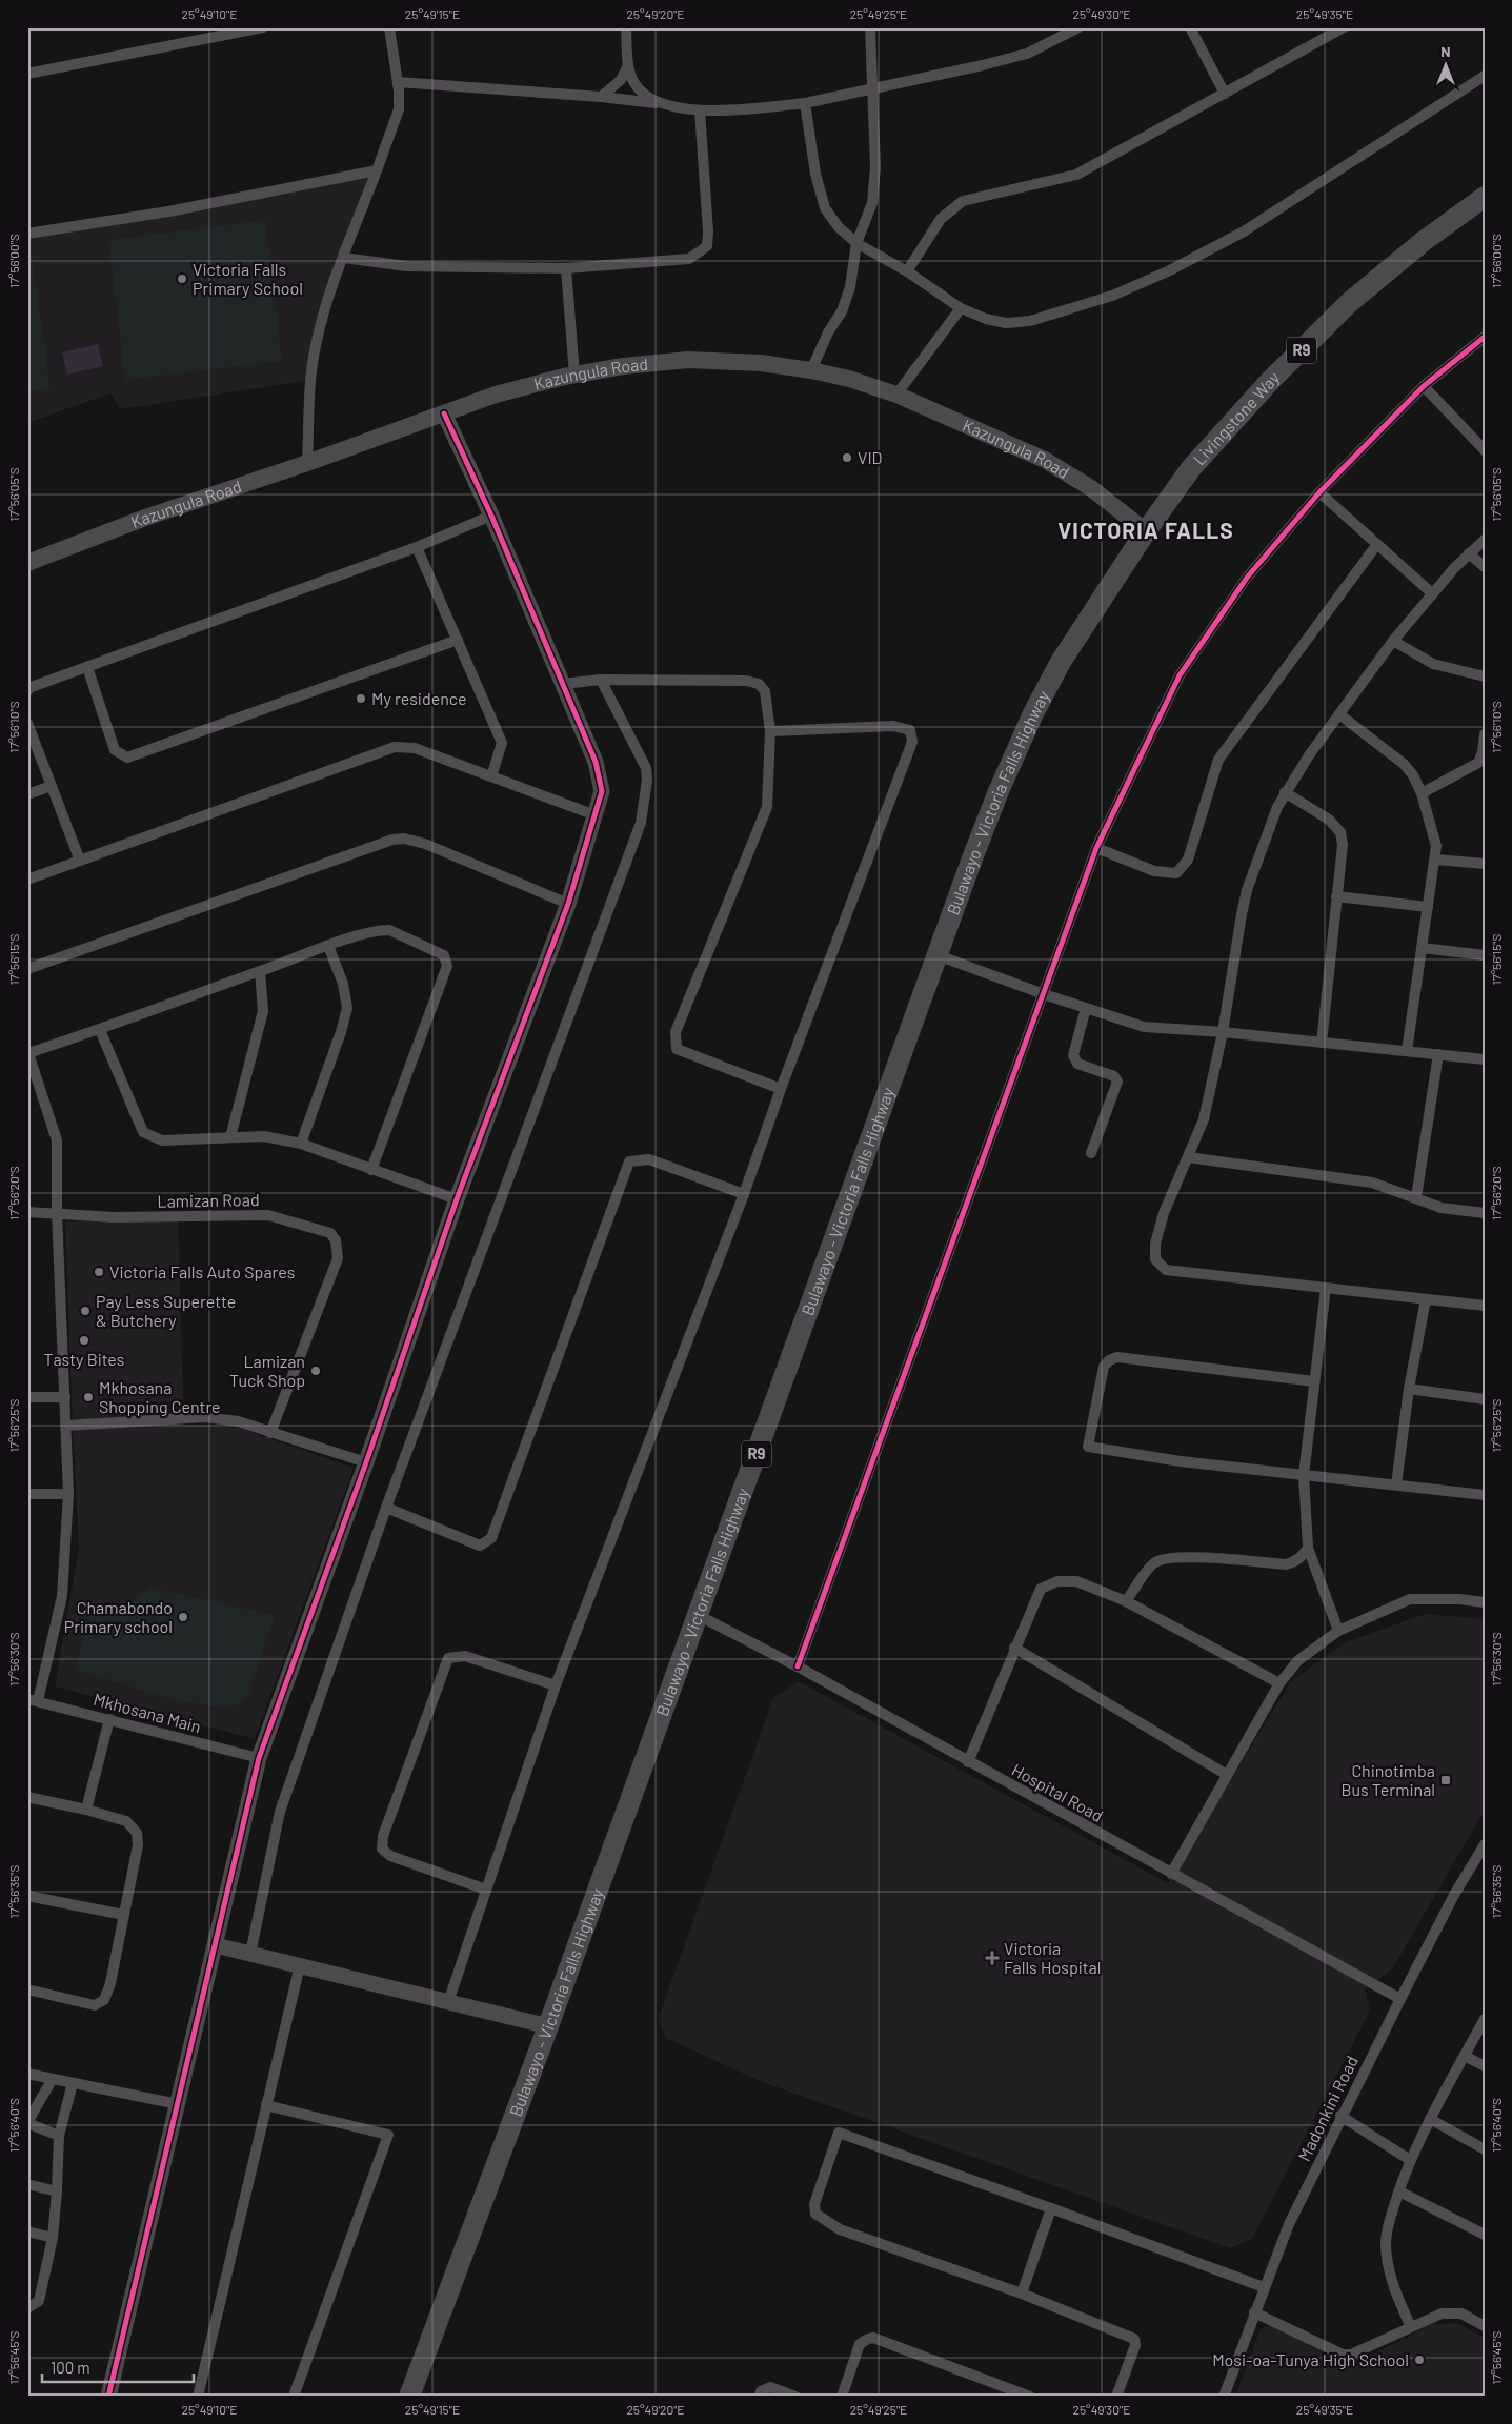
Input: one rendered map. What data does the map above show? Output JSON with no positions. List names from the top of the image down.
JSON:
{
  "streets": {
    "highway": ["R9", "Livingstone Way", "Bulawayo - Victoria Falls Highway"],
    "main road": ["Kazungula Road"],
    "street": [
      "Lamizan Road",
      "Mkhosana Main",
      "Hospital Road",
      "Madonkini Road"
    ]
  },
  "crossings": [
    ["Kazungula Road", "Livingstone Way"],
    ["Kazungula Road", "Bulawayo - Victoria Falls Highway"],
    ["Livingstone Way", "Bulawayo - Victoria Falls Highway"],
    ["Bulawayo - Victoria Falls Highway", "Hospital Road"],
    ["Hospital Road", "Madonkini Road"]
  ],
  "districts": ["VICTORIA FALLS"],
  "places": {
    "other": [
      "Victoria Falls Primary School",
      "VID",
      "My residence",
      "Victoria Falls Auto Spares",
      "Pay Less Superette & Butchery",
      "Tasty Bites",
      "Lamizan Tuck Shop",
      "Mkhosana Shopping Centre",
      "Chamabondo Primary school",
      "Mosi-oa-Tunya High School"
    ],
    "transit": ["Chinotimba Bus Terminal"],
    "health": ["Victoria Falls Hospital"]
  },
  "scale_bar": "100 m",
  "north": "top",
  "coordinates": [
    "25°49'10\"E",
    "25°49'15\"E",
    "25°49'20\"E",
    "25°49'25\"E",
    "25°49'30\"E",
    "25°49'35\"E",
    "17°56'00\"S",
    "17°56'05\"S",
    "17°56'10\"S",
    "17°56'15\"S",
    "17°56'20\"S",
    "17°56'25\"S",
    "17°56'30\"S",
    "17°56'35\"S",
    "17°56'40\"S",
    "17°56'45\"S"
  ]
}
